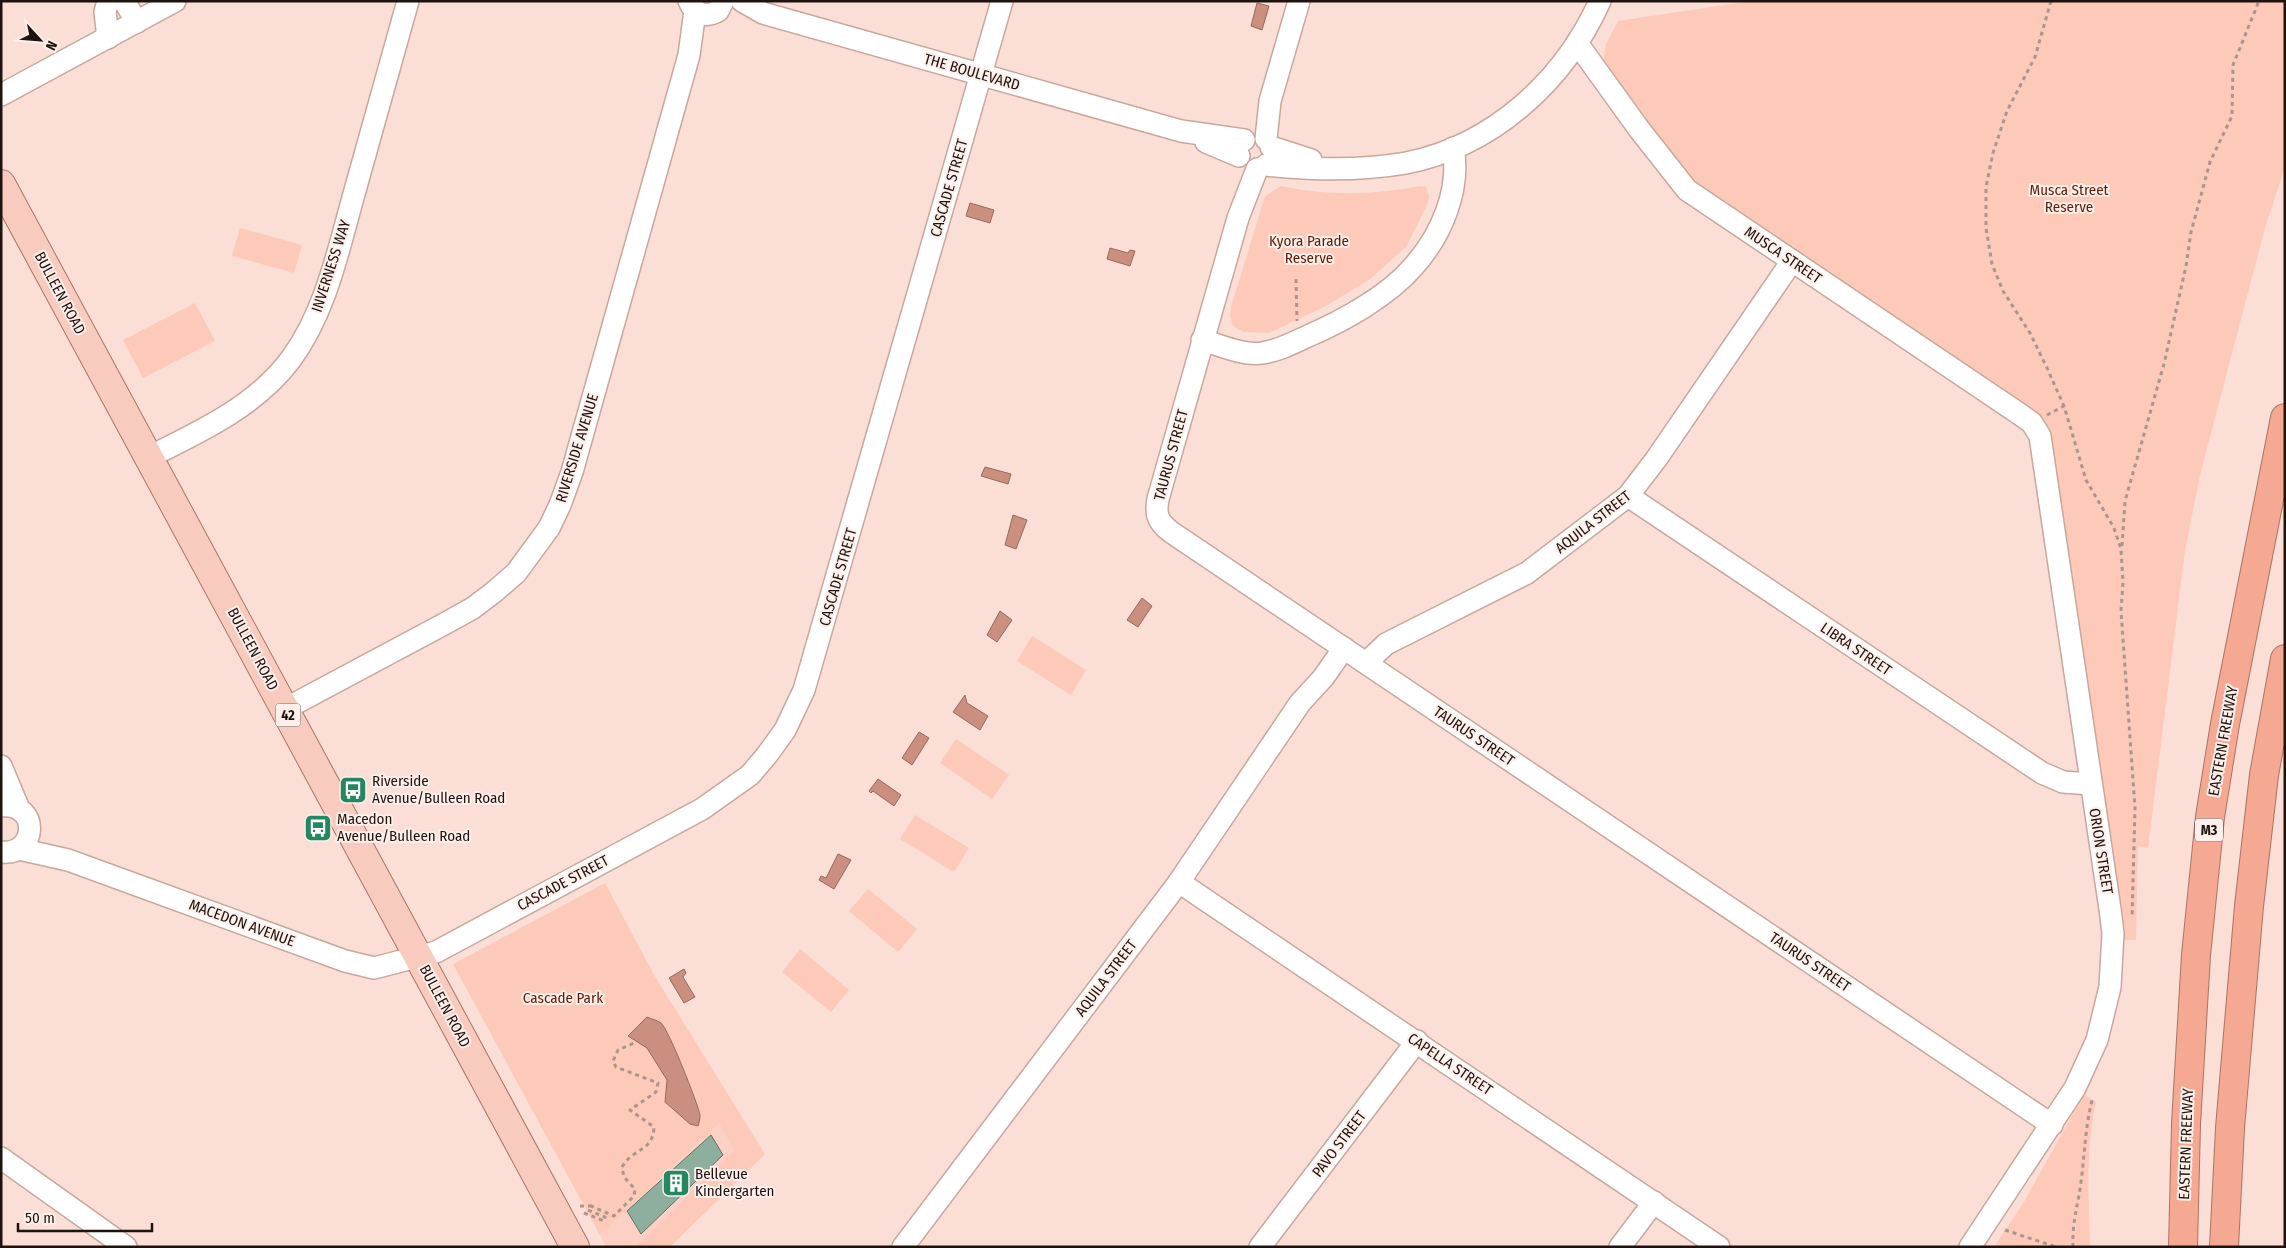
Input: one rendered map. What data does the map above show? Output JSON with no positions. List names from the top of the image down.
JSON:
{
  "streets": {
    "highway": ["EASTERN FREEWAY", "M3"],
    "main road": ["BULLEEN ROAD", "42"],
    "street": [
      "THE BOULEVARD",
      "CASCADE STREET",
      "MUSCA STREET",
      "INVERNESS WAY",
      "RIVERSIDE AVENUE",
      "TAURUS STREET",
      "AQUILA STREET",
      "LIBRA STREET",
      "ORION STREET",
      "MACEDON AVENUE",
      "CAPELLA STREET",
      "PAVO STREET"
    ]
  },
  "crossings": [
    ["THE BOULEVARD", "CASCADE STREET"],
    ["THE BOULEVARD", "MUSCA STREET"],
    ["THE BOULEVARD", "RIVERSIDE AVENUE"],
    ["THE BOULEVARD", "TAURUS STREET"],
    ["CASCADE STREET", "BULLEEN ROAD"],
    ["CASCADE STREET", "MACEDON AVENUE"],
    ["MUSCA STREET", "AQUILA STREET"],
    ["MUSCA STREET", "ORION STREET"],
    ["INVERNESS WAY", "BULLEEN ROAD"],
    ["BULLEEN ROAD", "RIVERSIDE AVENUE"],
    ["BULLEEN ROAD", "MACEDON AVENUE"],
    ["TAURUS STREET", "AQUILA STREET"],
    ["TAURUS STREET", "ORION STREET"],
    ["AQUILA STREET", "LIBRA STREET"],
    ["AQUILA STREET", "CAPELLA STREET"],
    ["LIBRA STREET", "ORION STREET"],
    ["CAPELLA STREET", "PAVO STREET"]
  ],
  "parks": ["Musca Street Reserve", "Kyora Parade Reserve", "Cascade Park"],
  "places": {
    "bus stop": ["Riverside Avenue/Bulleen Road", "Macedon Avenue/Bulleen Road"],
    "building": ["Bellevue Kindergarten"]
  },
  "scale_bar": "50 m",
  "north": "bottom right"
}
